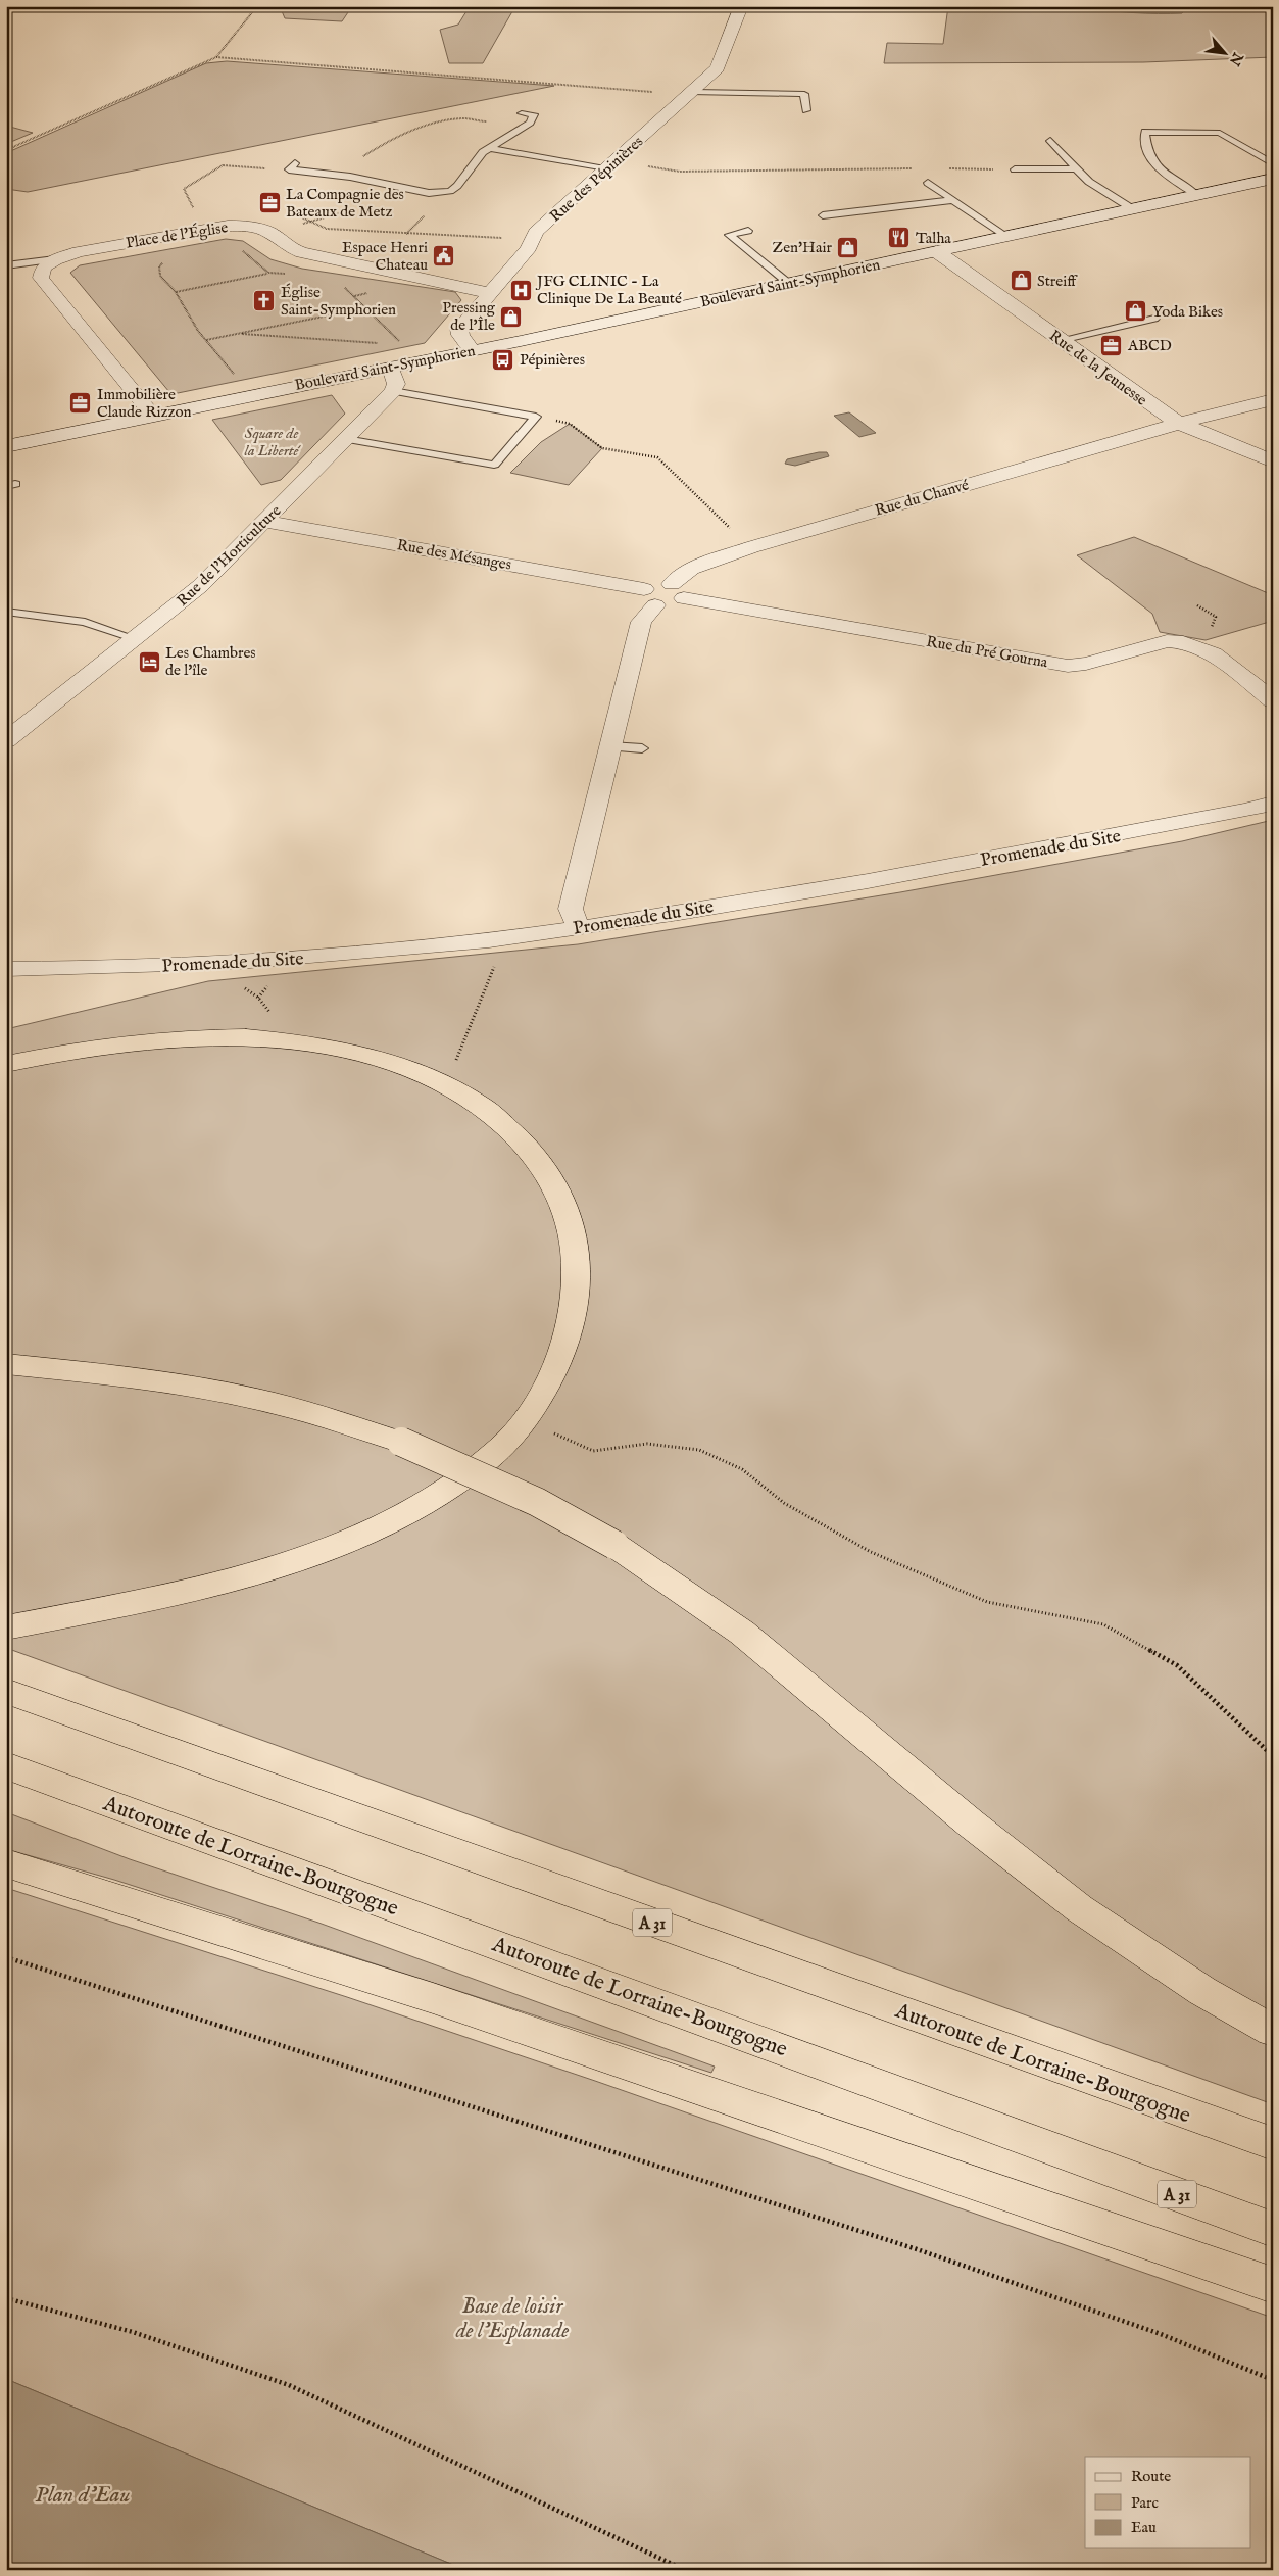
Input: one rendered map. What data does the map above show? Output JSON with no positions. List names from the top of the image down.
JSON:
{
  "streets": {
    "highway": ["Autoroute de Lorraine-Bourgogne", "A 31"],
    "street": [
      "Rue des Pépinières",
      "Place de l'Église",
      "Boulevard Saint-Symphorien",
      "Rue de la Jeunesse",
      "Rue du Chanvé",
      "Rue des Mésanges",
      "Rue de l'Horticulture",
      "Rue du Pré Gourna",
      "Promenade du Site"
    ]
  },
  "crossings": [
    ["Rue des Pépinières", "Place de l'Église"],
    ["Rue des Pépinières", "Boulevard Saint-Symphorien"],
    ["Boulevard Saint-Symphorien", "Rue de la Jeunesse"],
    ["Rue de la Jeunesse", "Rue du Chanvé"],
    ["Rue du Chanvé", "Rue du Pré Gourna"],
    ["Rue des Mésanges", "Rue de l'Horticulture"]
  ],
  "water": ["Plan d'Eau"],
  "parks": ["Square de la Liberté", "Base de loisir de l'Esplanade"],
  "places": {
    "office": ["La Compagnie des Bateaux de Metz", "ABCD", "Immobilière Claude Rizzon"],
    "restaurant": ["Talha"],
    "shop": [
      "Zen'Hair",
      "Streiff",
      "Yoda Bikes",
      "Pressing de l'Île"
    ],
    "public building": ["Espace Henri Chateau"],
    "hospital": ["JFG CLINIC - La Clinique De La Beauté"],
    "church": ["Église Saint-Symphorien"],
    "bus stop": ["Pépinières"],
    "hotel": ["Les Chambres de l'île"]
  },
  "legend": ["Route", "Parc", "Eau"],
  "north": "bottom right"
}
